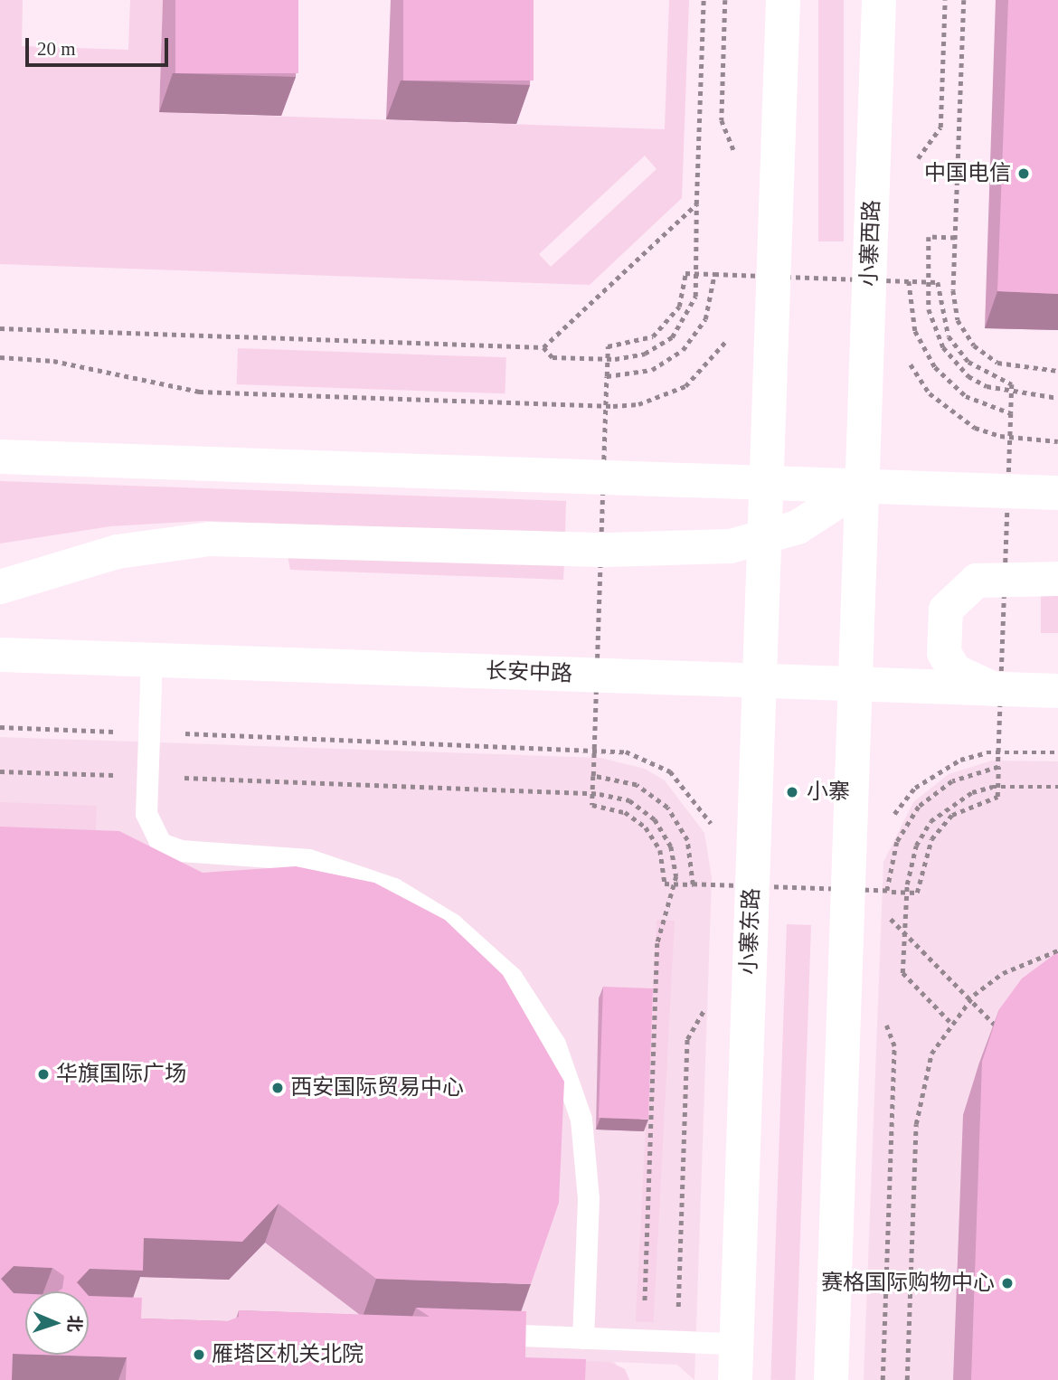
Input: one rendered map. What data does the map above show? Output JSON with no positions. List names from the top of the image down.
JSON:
{
  "streets": {
    "main road": ["小寨西路", "长安中路", "小寨东路"]
  },
  "crossings": [
    ["长安中路", "小寨东路"]
  ],
  "places": [
    "中国电信",
    "小寨",
    "华旗国际广场",
    "西安国际贸易中心",
    "赛格国际购物中心",
    "雁塔区机关北院"
  ],
  "scale_bar": "20 m",
  "north": "right"
}
